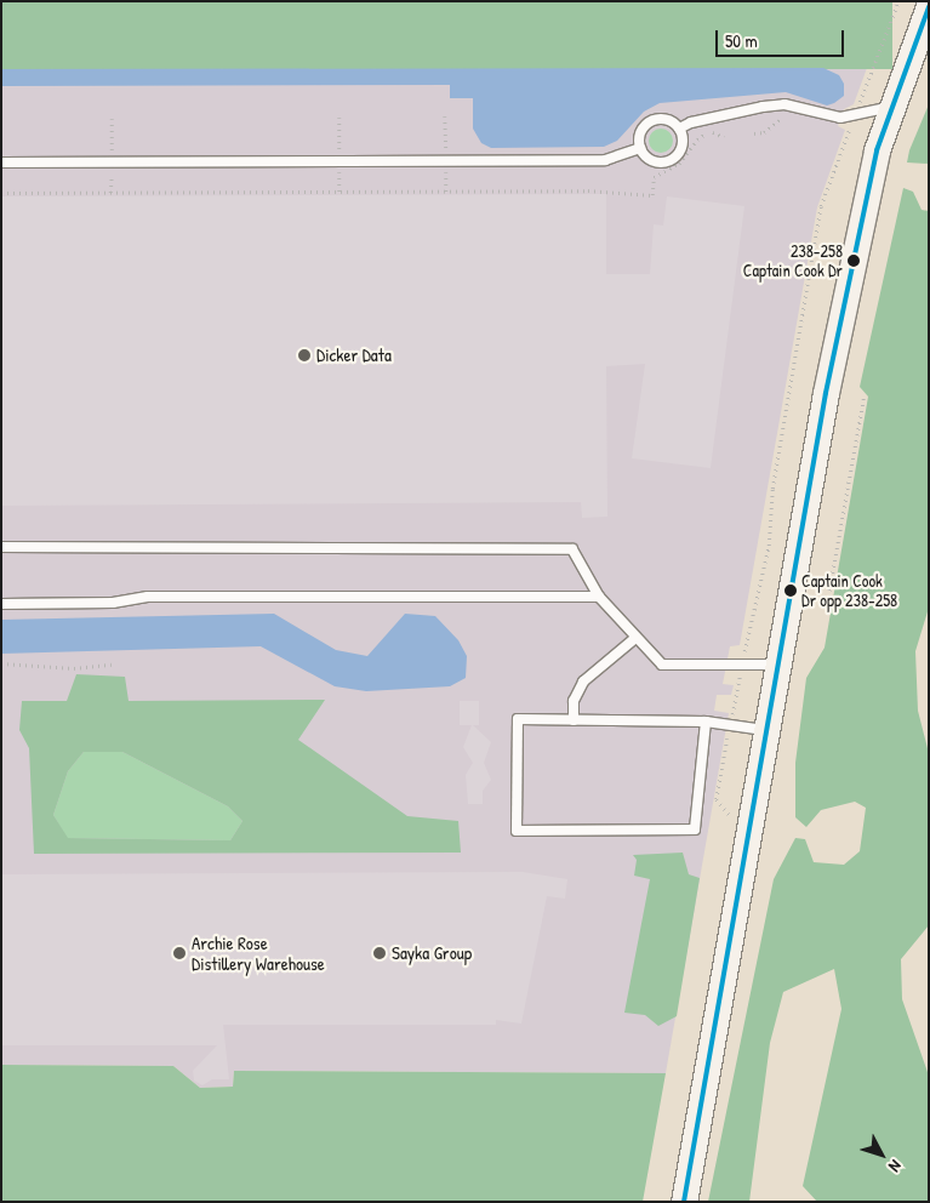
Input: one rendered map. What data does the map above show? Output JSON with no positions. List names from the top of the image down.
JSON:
{
  "places": [
    "238-258 Captain Cook Dr",
    "Dicker Data",
    "Captain Cook Dr opp 238-258",
    "Archie Rose Distillery Warehouse",
    "Sayka Group"
  ],
  "scale_bar": "50 m",
  "north": "bottom right"
}
